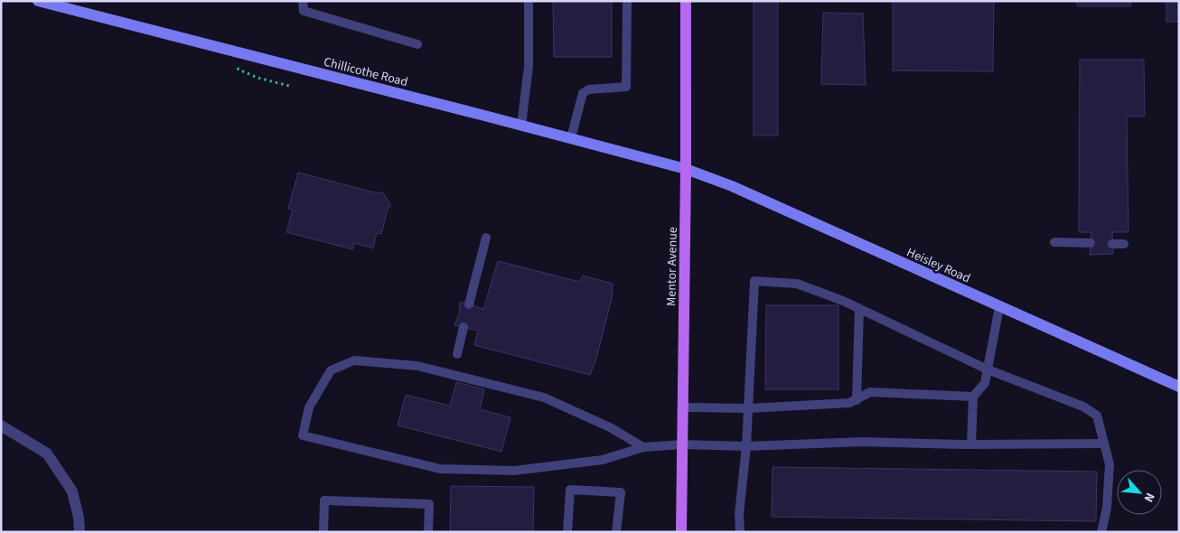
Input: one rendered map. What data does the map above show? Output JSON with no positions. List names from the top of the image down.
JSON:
{
  "streets": {
    "main road": ["Mentor Avenue"],
    "street": ["Chillicothe Road", "Heisley Road"]
  },
  "crossings": [
    ["Chillicothe Road", "Heisley Road"],
    ["Chillicothe Road", "Mentor Avenue"],
    ["Heisley Road", "Mentor Avenue"]
  ],
  "north": "bottom right"
}
